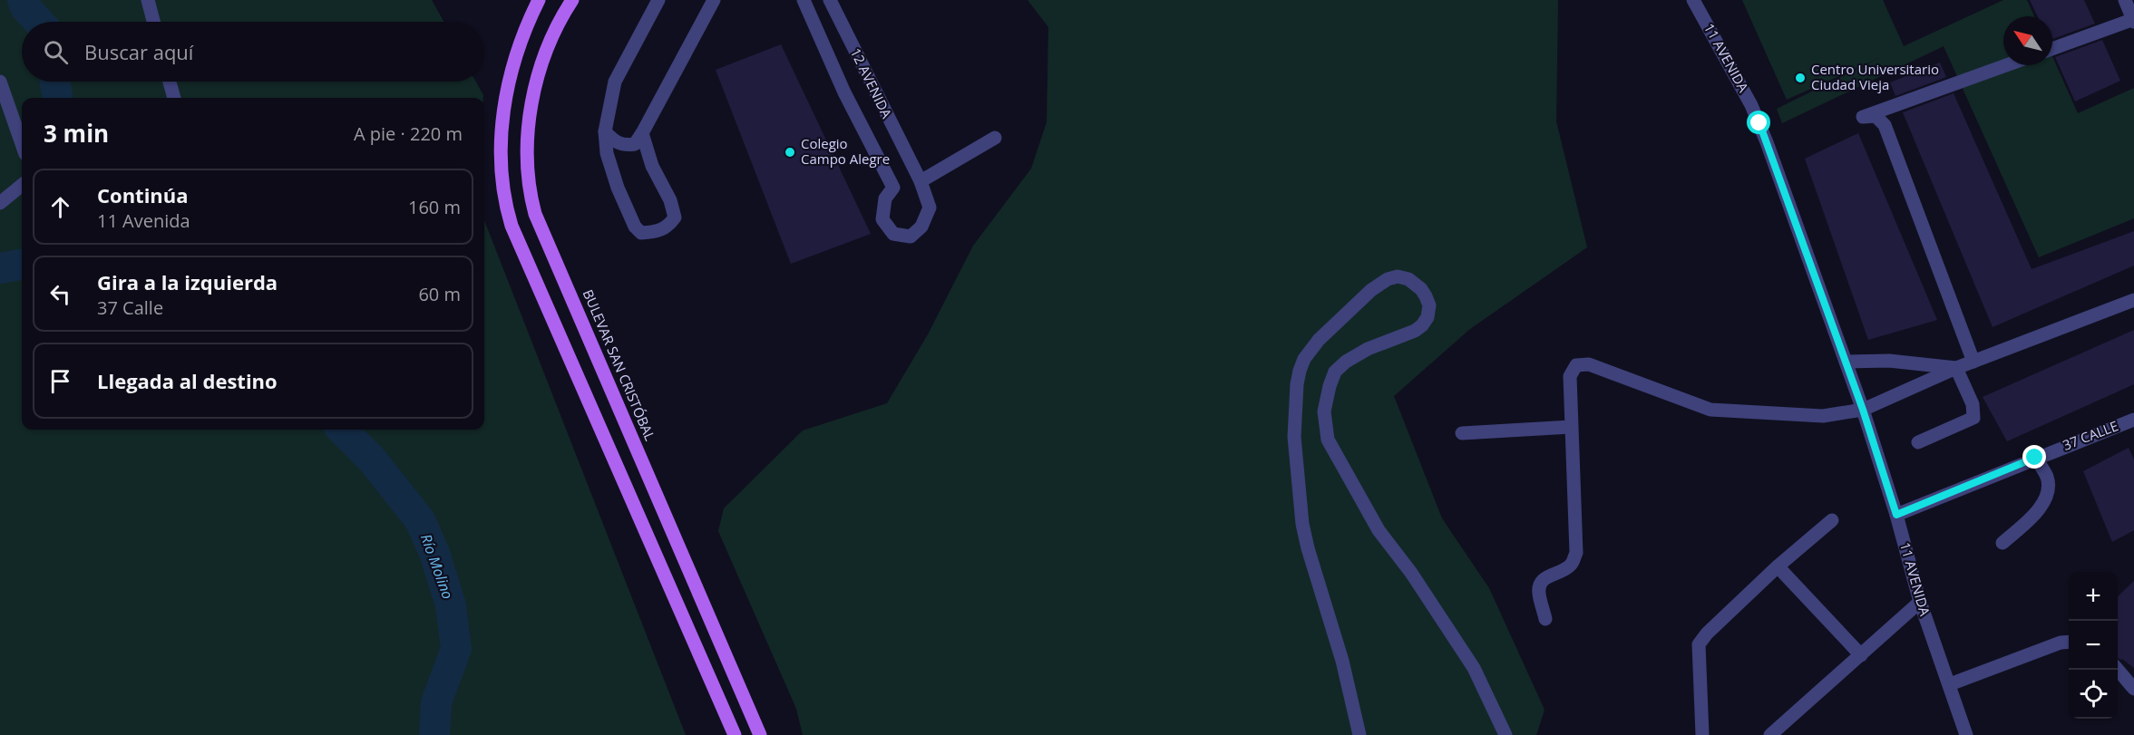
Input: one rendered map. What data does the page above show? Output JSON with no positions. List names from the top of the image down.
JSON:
{
  "streets": {
    "main road": ["BULEVAR SAN CRISTÓBAL"],
    "street": ["11 AVENIDA", "12 AVENIDA", "37 CALLE"]
  },
  "crossings": [
    ["11 AVENIDA", "37 CALLE"]
  ],
  "water": ["Río Molino"],
  "places": ["Centro Universitario Ciudad Vieja", "Colegio Campo Alegre"],
  "north": "top left",
  "page": {
    "search": "Buscar aquí",
    "heading": ["3 min", "A pie · 220 m"],
    "list": [
      ["Continúa", "11 Avenida", "160 m"],
      ["Gira a la izquierda", "37 Calle", "60 m"],
      "Llegada al destino"
    ],
    "map_buttons": ["+", "−"]
  }
}
